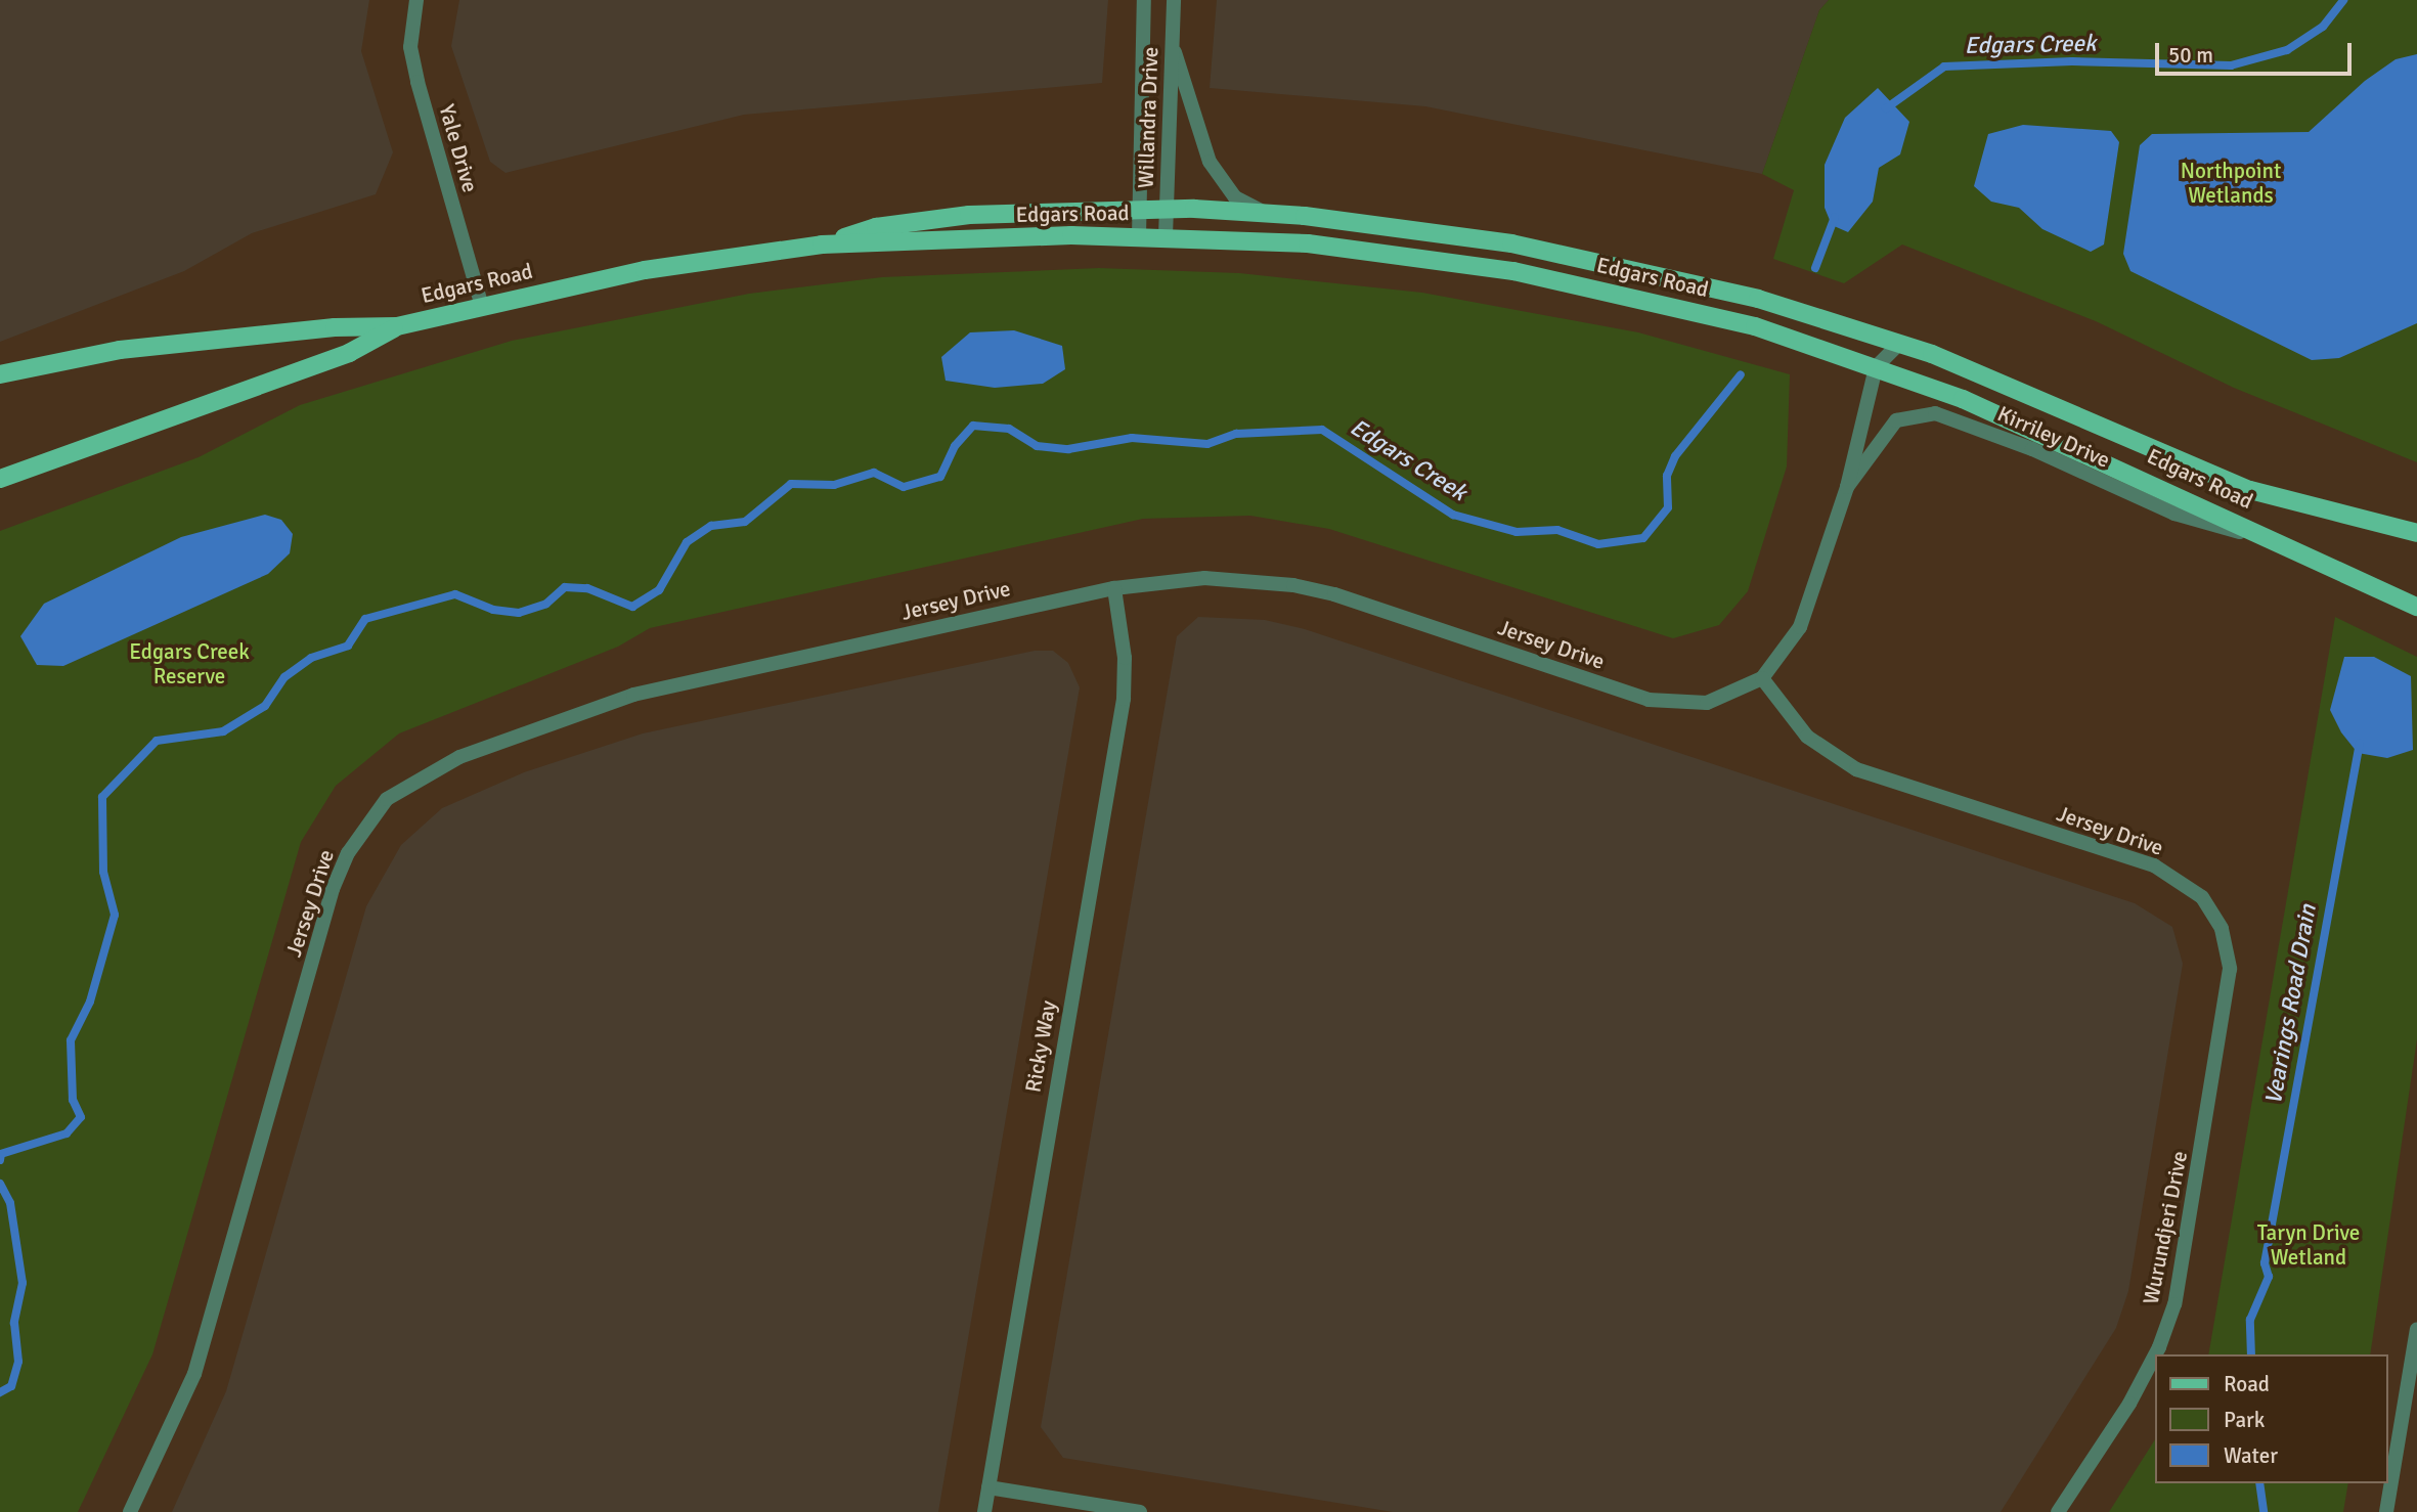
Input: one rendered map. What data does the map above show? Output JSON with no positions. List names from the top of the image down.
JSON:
{
  "streets": {
    "main road": ["Edgars Road"],
    "street": [
      "Willandra Drive",
      "Yale Drive",
      "Kirriley Drive",
      "Jersey Drive",
      "Ricky Way",
      "Wurundjeri Drive"
    ]
  },
  "crossings": [
    ["Willandra Drive", "Edgars Road"],
    ["Yale Drive", "Edgars Road"],
    ["Edgars Road", "Kirriley Drive"],
    ["Kirriley Drive", "Jersey Drive"],
    ["Jersey Drive", "Ricky Way"],
    ["Jersey Drive", "Wurundjeri Drive"]
  ],
  "water": ["Edgars Creek", "Vearings Road Drain"],
  "parks": ["Northpoint Wetlands", "Edgars Creek Reserve", "Taryn Drive Wetland"],
  "legend": ["Road", "Park", "Water"],
  "scale_bar": "50 m"
}
